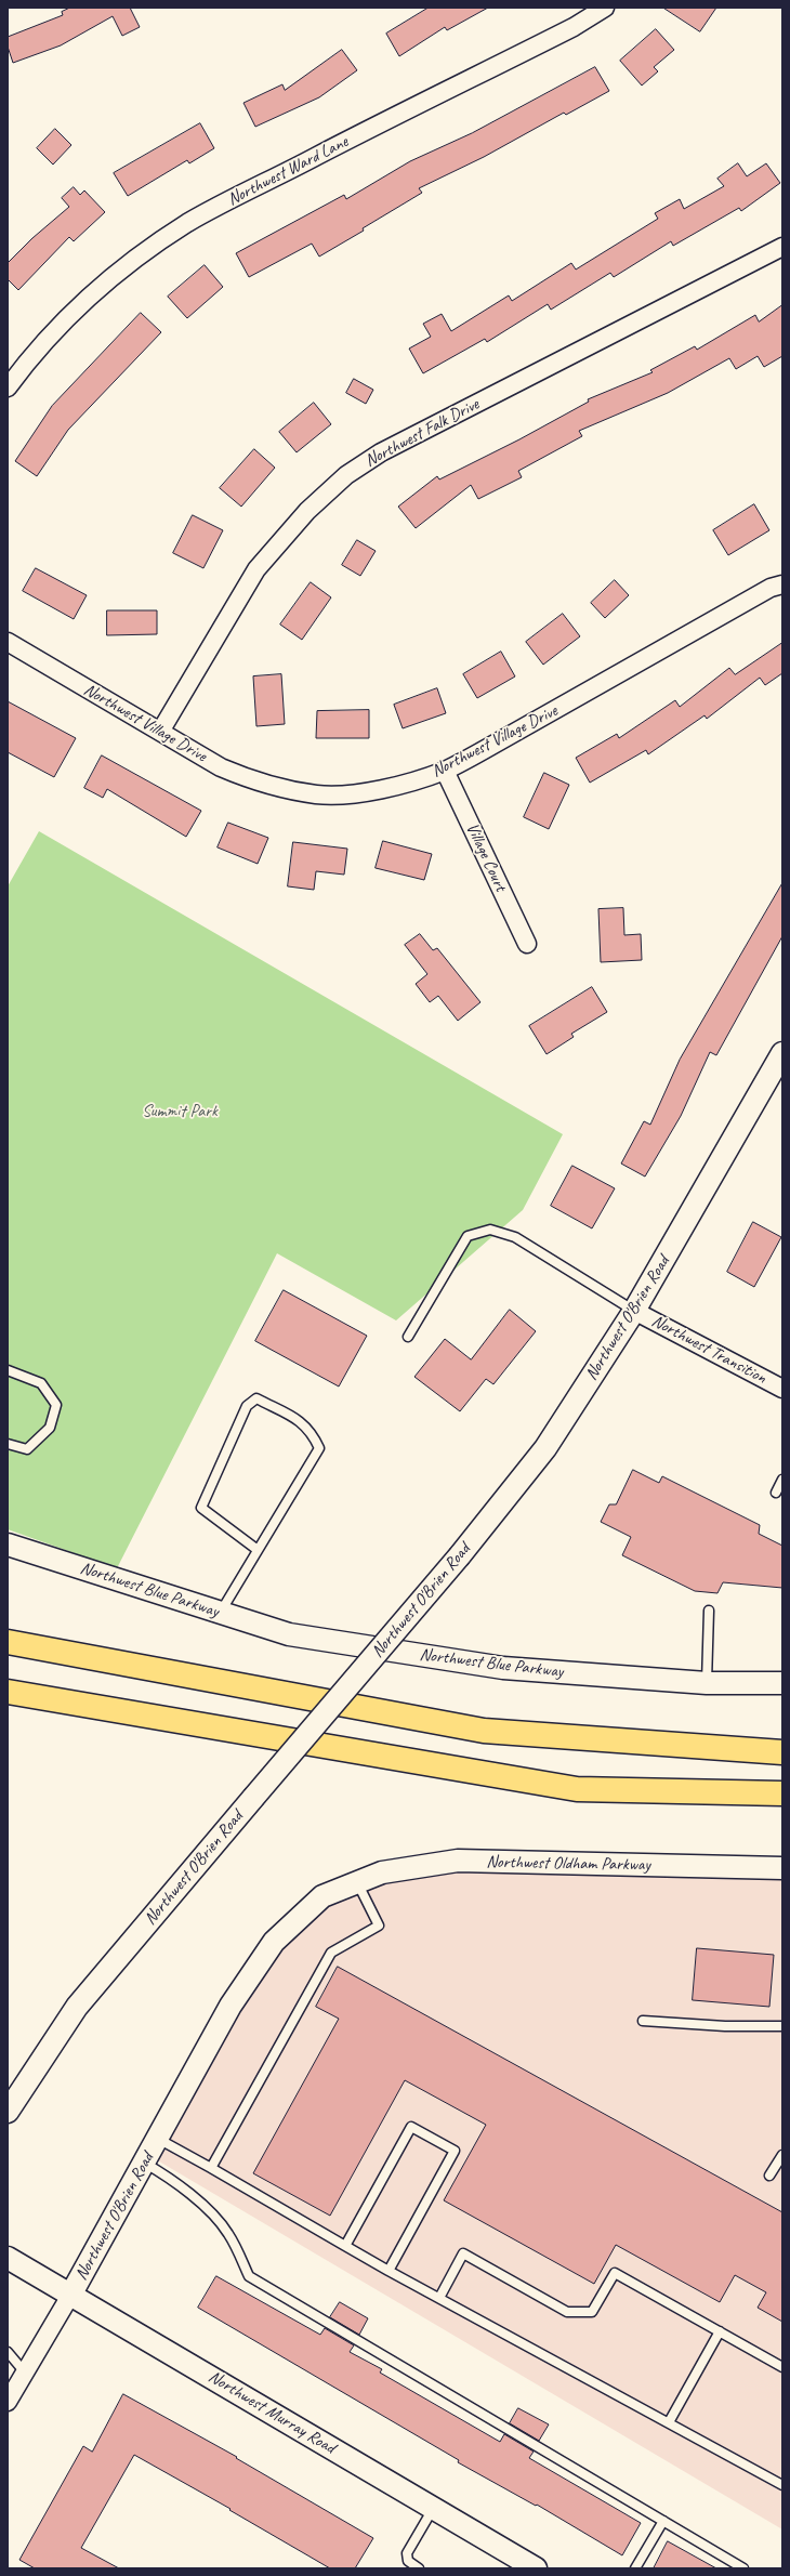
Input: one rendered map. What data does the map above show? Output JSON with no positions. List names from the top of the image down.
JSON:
{
  "streets": {
    "street": [
      "Northwest Ward Lane",
      "Northwest Falk Drive",
      "Northwest Village Drive",
      "Village Court",
      "Northwest O'Brien Road",
      "Northwest Transition",
      "Northwest Blue Parkway",
      "Northwest Oldham Parkway",
      "Northwest Murray Road"
    ]
  },
  "crossings": [
    ["Northwest Falk Drive", "Northwest Village Drive"],
    ["Northwest Village Drive", "Village Court"],
    ["Northwest O'Brien Road", "Northwest Transition"],
    ["Northwest O'Brien Road", "Northwest Oldham Parkway"],
    ["Northwest O'Brien Road", "Northwest Murray Road"]
  ],
  "parks": ["Summit Park"]
}
